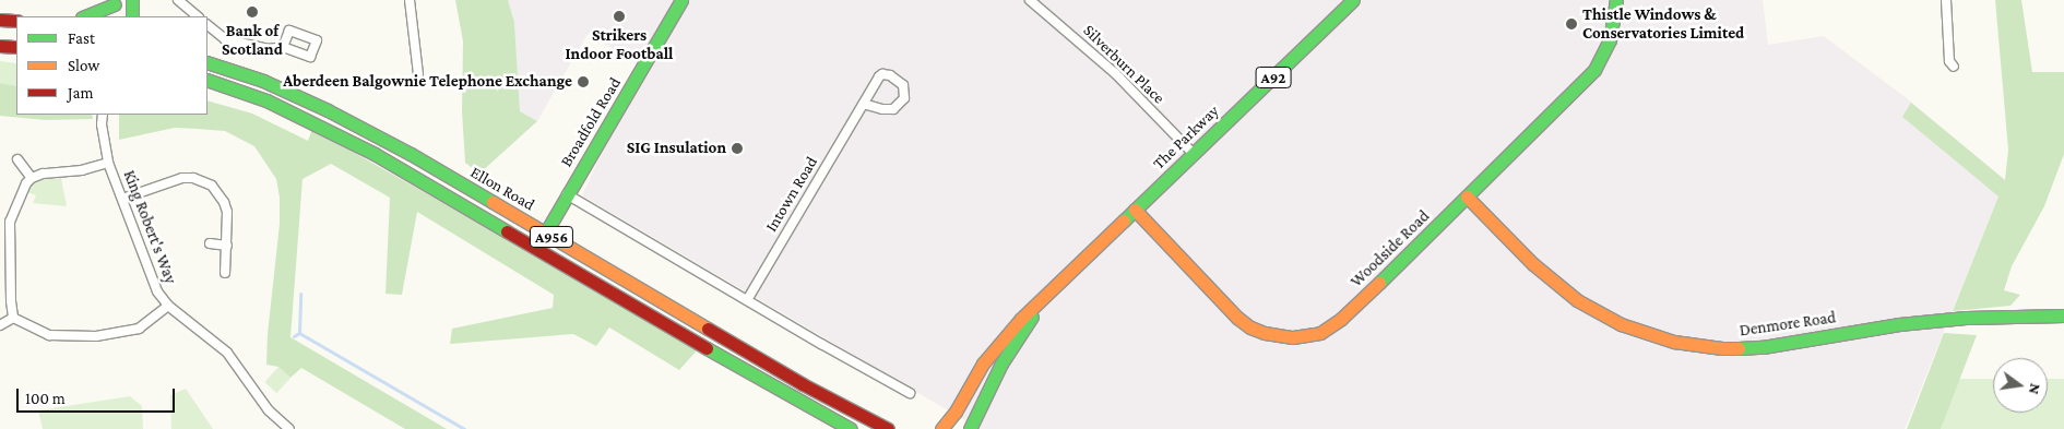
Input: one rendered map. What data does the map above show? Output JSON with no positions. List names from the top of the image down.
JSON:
{
  "streets": {
    "main road": [
      "A92",
      "Broadfold Road",
      "The Parkway",
      "Ellon Road",
      "A956",
      "Woodside Road",
      "Denmore Road"
    ],
    "street": ["Silverburn Place", "Intown Road", "King Robert's Way"]
  },
  "crossings": [
    ["Silverburn Place", "The Parkway"],
    ["Broadfold Road", "Ellon Road"],
    ["The Parkway", "Woodside Road"],
    ["Woodside Road", "Denmore Road"]
  ],
  "places": [
    "Bank of Scotland",
    "Strikers Indoor Football",
    "Thistle Windows & Conservatories Limited",
    "Aberdeen Balgownie Telephone Exchange",
    "SIG Insulation"
  ],
  "legend": ["Fast", "Slow", "Jam"],
  "scale_bar": "100 m",
  "north": "right"
}
